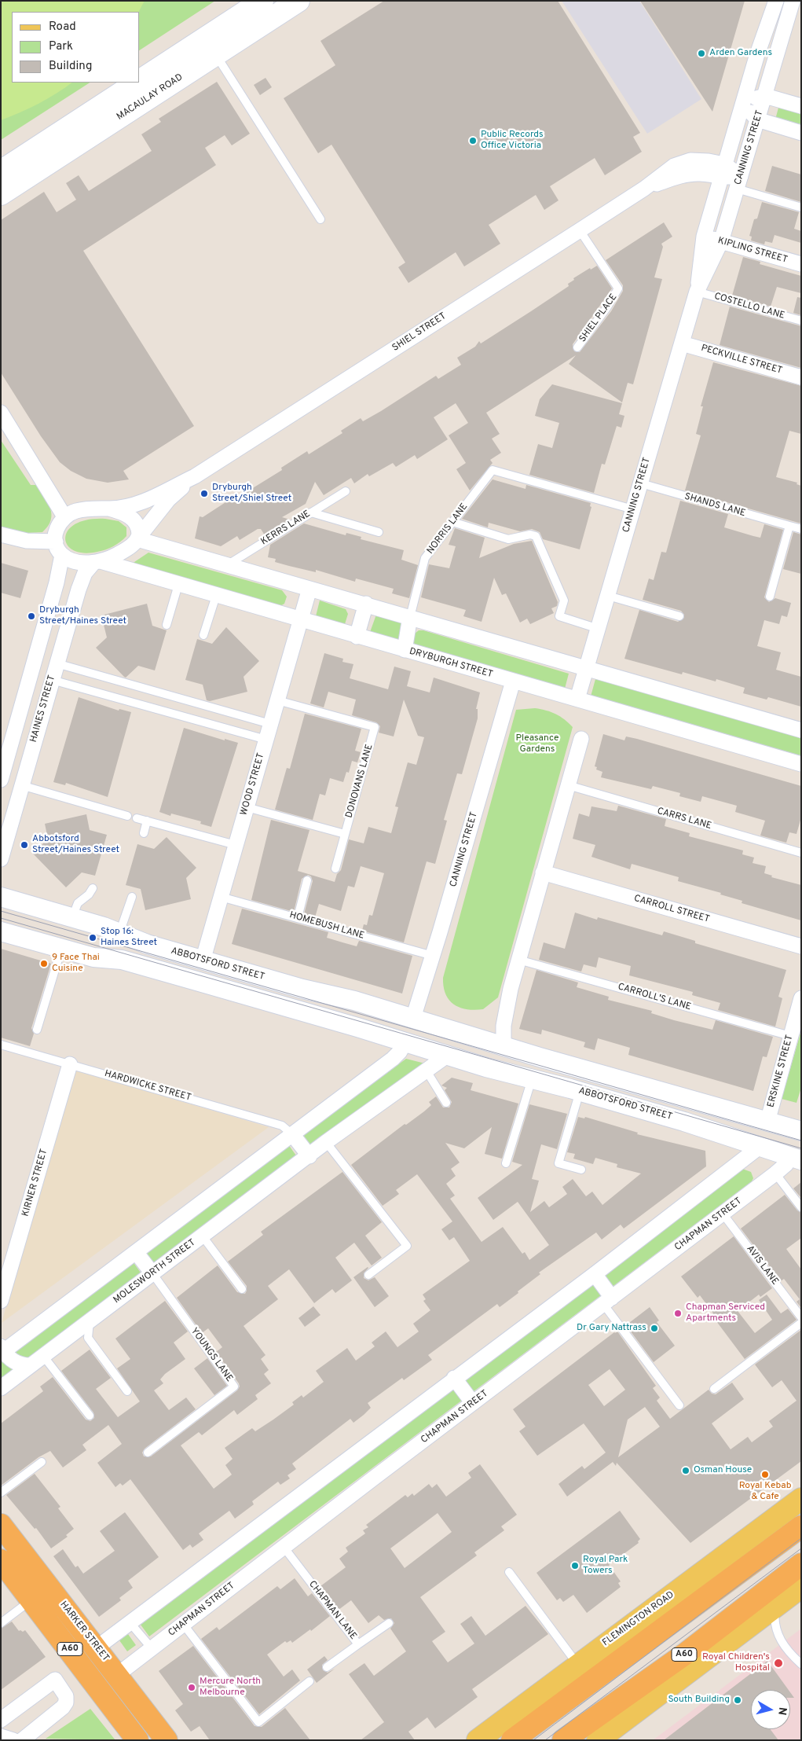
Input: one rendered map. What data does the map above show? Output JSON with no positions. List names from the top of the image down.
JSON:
{
  "streets": {
    "highway": ["HARKER STREET", "A60"],
    "main road": ["MACAULAY ROAD", "FLEMINGTON ROAD"],
    "street": [
      "CANNING STREET",
      "KIPLING STREET",
      "SHIEL STREET",
      "PECKVILLE STREET",
      "DRYBURGH STREET",
      "HAINES STREET",
      "WOOD STREET",
      "CARROLL STREET",
      "ABBOTSFORD STREET",
      "ERSKINE STREET",
      "KIRNER STREET",
      "CHAPMAN STREET",
      "MOLESWORTH STREET"
    ],
    "lane": [
      "COSTELLO LANE",
      "SHIEL PLACE",
      "SHANDS LANE",
      "KERRS LANE",
      "NORRIS LANE",
      "DONOVANS LANE",
      "CARRS LANE",
      "HOMEBUSH LANE",
      "CARROLL'S LANE",
      "HARDWICKE STREET",
      "AVIS LANE",
      "YOUNGS LANE",
      "CHAPMAN LANE"
    ]
  },
  "crossings": [
    ["CANNING STREET", "KIPLING STREET"],
    ["CANNING STREET", "COSTELLO LANE"],
    ["CANNING STREET", "SHIEL STREET"],
    ["CANNING STREET", "PECKVILLE STREET"],
    ["CANNING STREET", "SHANDS LANE"],
    ["CANNING STREET", "NORRIS LANE"],
    ["CANNING STREET", "DRYBURGH STREET"],
    ["CANNING STREET", "HOMEBUSH LANE"],
    ["CANNING STREET", "ABBOTSFORD STREET"],
    ["SHIEL PLACE", "SHIEL STREET"],
    ["SHIEL STREET", "DRYBURGH STREET"],
    ["SHIEL STREET", "HAINES STREET"],
    ["DRYBURGH STREET", "HAINES STREET"],
    ["DRYBURGH STREET", "WOOD STREET"],
    ["DONOVANS LANE", "WOOD STREET"],
    ["WOOD STREET", "HOMEBUSH LANE"],
    ["WOOD STREET", "ABBOTSFORD STREET"],
    ["ABBOTSFORD STREET", "ERSKINE STREET"],
    ["ABBOTSFORD STREET", "CHAPMAN STREET"],
    ["ABBOTSFORD STREET", "MOLESWORTH STREET"],
    ["CARROLL'S LANE", "ERSKINE STREET"],
    ["HARDWICKE STREET", "KIRNER STREET"],
    ["CHAPMAN STREET", "AVIS LANE"],
    ["CHAPMAN STREET", "CHAPMAN LANE"],
    ["CHAPMAN STREET", "HARKER STREET"],
    ["MOLESWORTH STREET", "YOUNGS LANE"]
  ],
  "parks": ["Pleasance Gardens"],
  "places": [
    "Arden Gardens",
    "Public Records Office Victoria",
    "Dryburgh Street/Shiel Street",
    "Dryburgh Street/Haines Street",
    "Abbotsford Street/Haines Street",
    "Stop 16: Haines Street",
    "9 Face Thai Cuisine",
    "Chapman Serviced Apartments",
    "Dr Gary Nattrass",
    "Osman House",
    "Royal Kebab & Cafe",
    "Royal Park Towers",
    "Royal Children's Hospital",
    "Mercure North Melbourne",
    "South Building"
  ],
  "legend": ["Road", "Park", "Building"],
  "north": "right"
}
